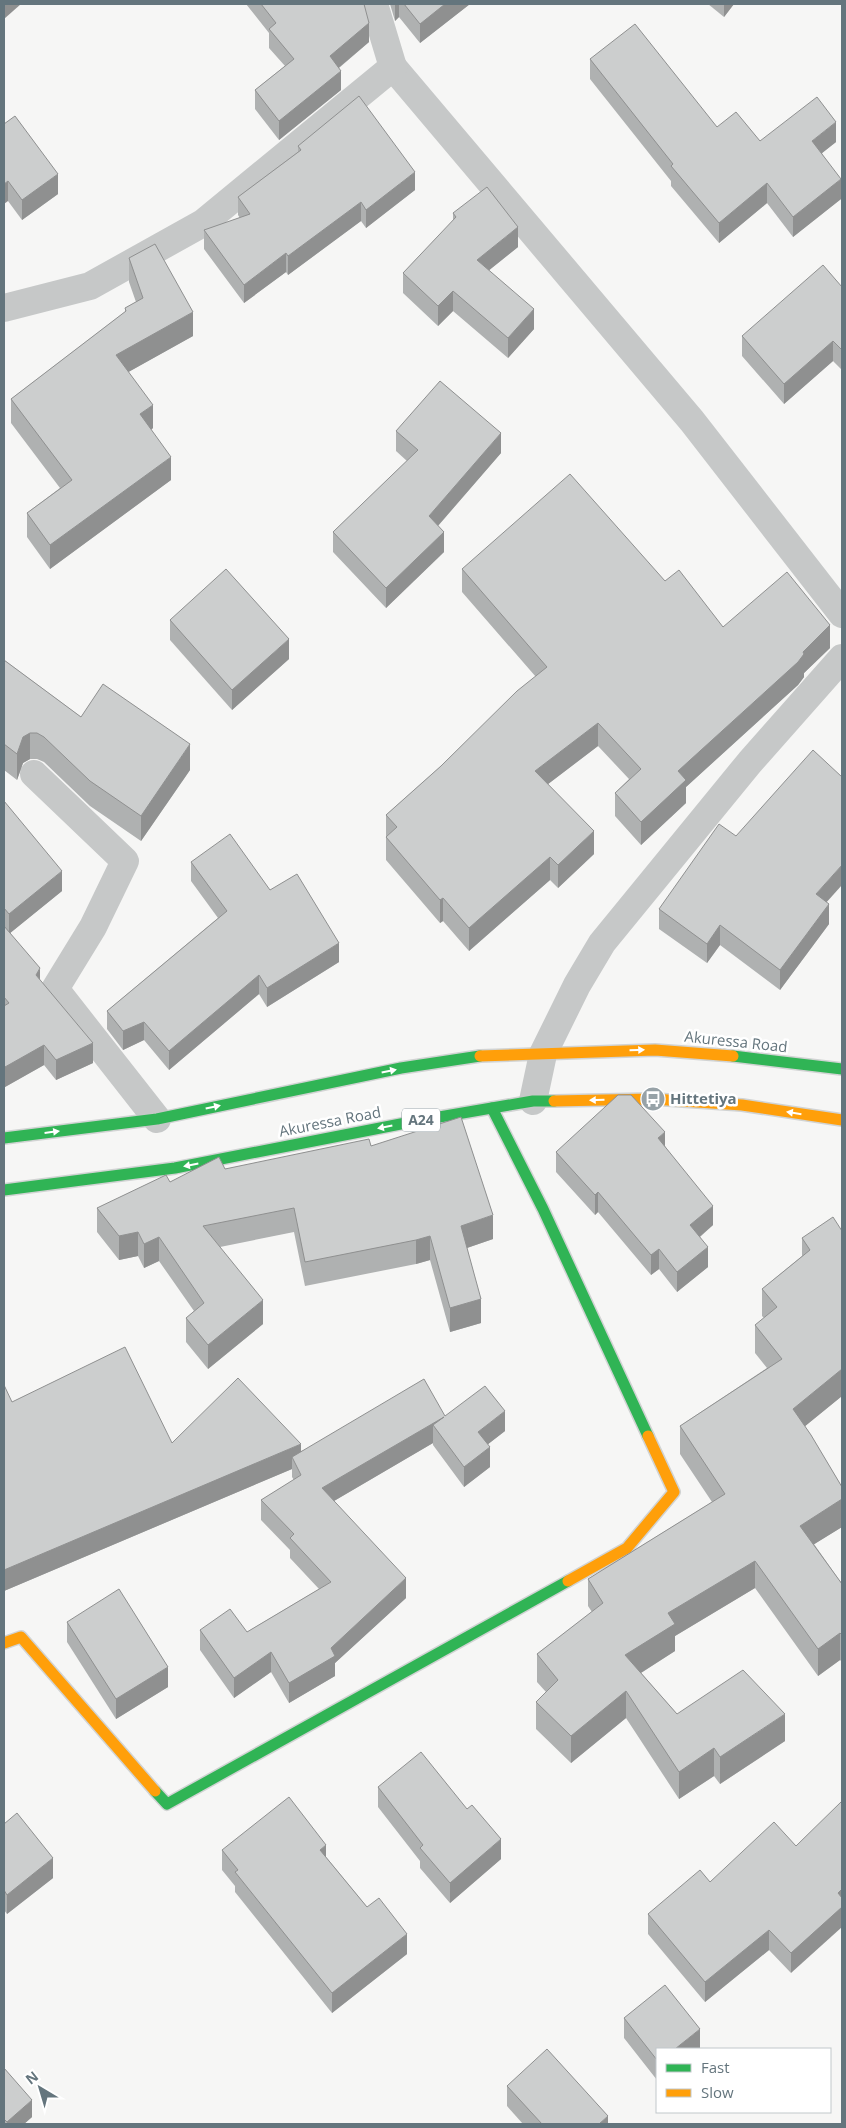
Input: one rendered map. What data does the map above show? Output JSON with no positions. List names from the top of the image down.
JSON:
{
  "streets": {
    "main road": ["Akuressa Road", "A24"]
  },
  "places": {
    "bus stop": ["Hittetiya"]
  },
  "legend": ["Fast", "Slow"],
  "north": "top left"
}
